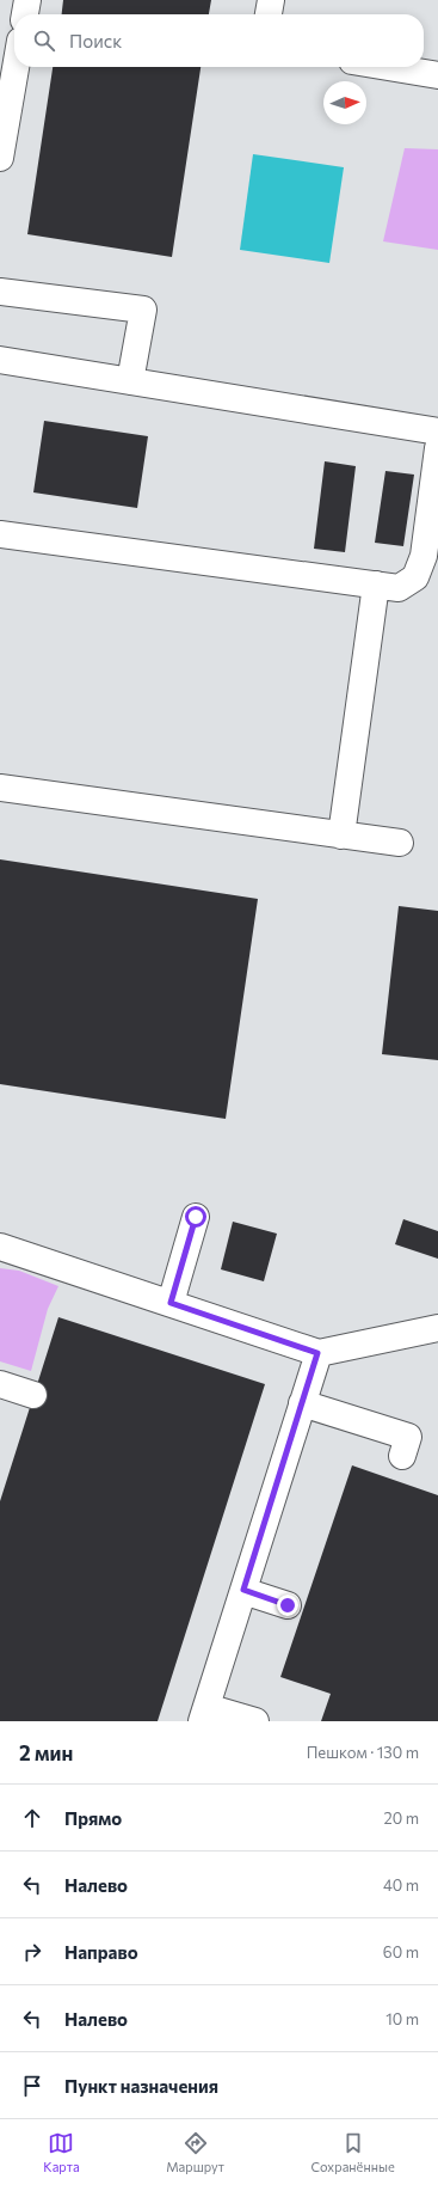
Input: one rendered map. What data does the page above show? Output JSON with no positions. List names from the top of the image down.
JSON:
{
  "north": "right",
  "page": {
    "search": "Поиск",
    "heading": ["2 мин", "Пешком · 130 m"],
    "list": [
      ["Прямо", "20 m"],
      ["Налево", "40 m"],
      ["Направо", "60 m"],
      ["Налево", "10 m"],
      "Пункт назначения"
    ],
    "nav": ["Карта", "Маршрут", "Сохранённые"]
  }
}
